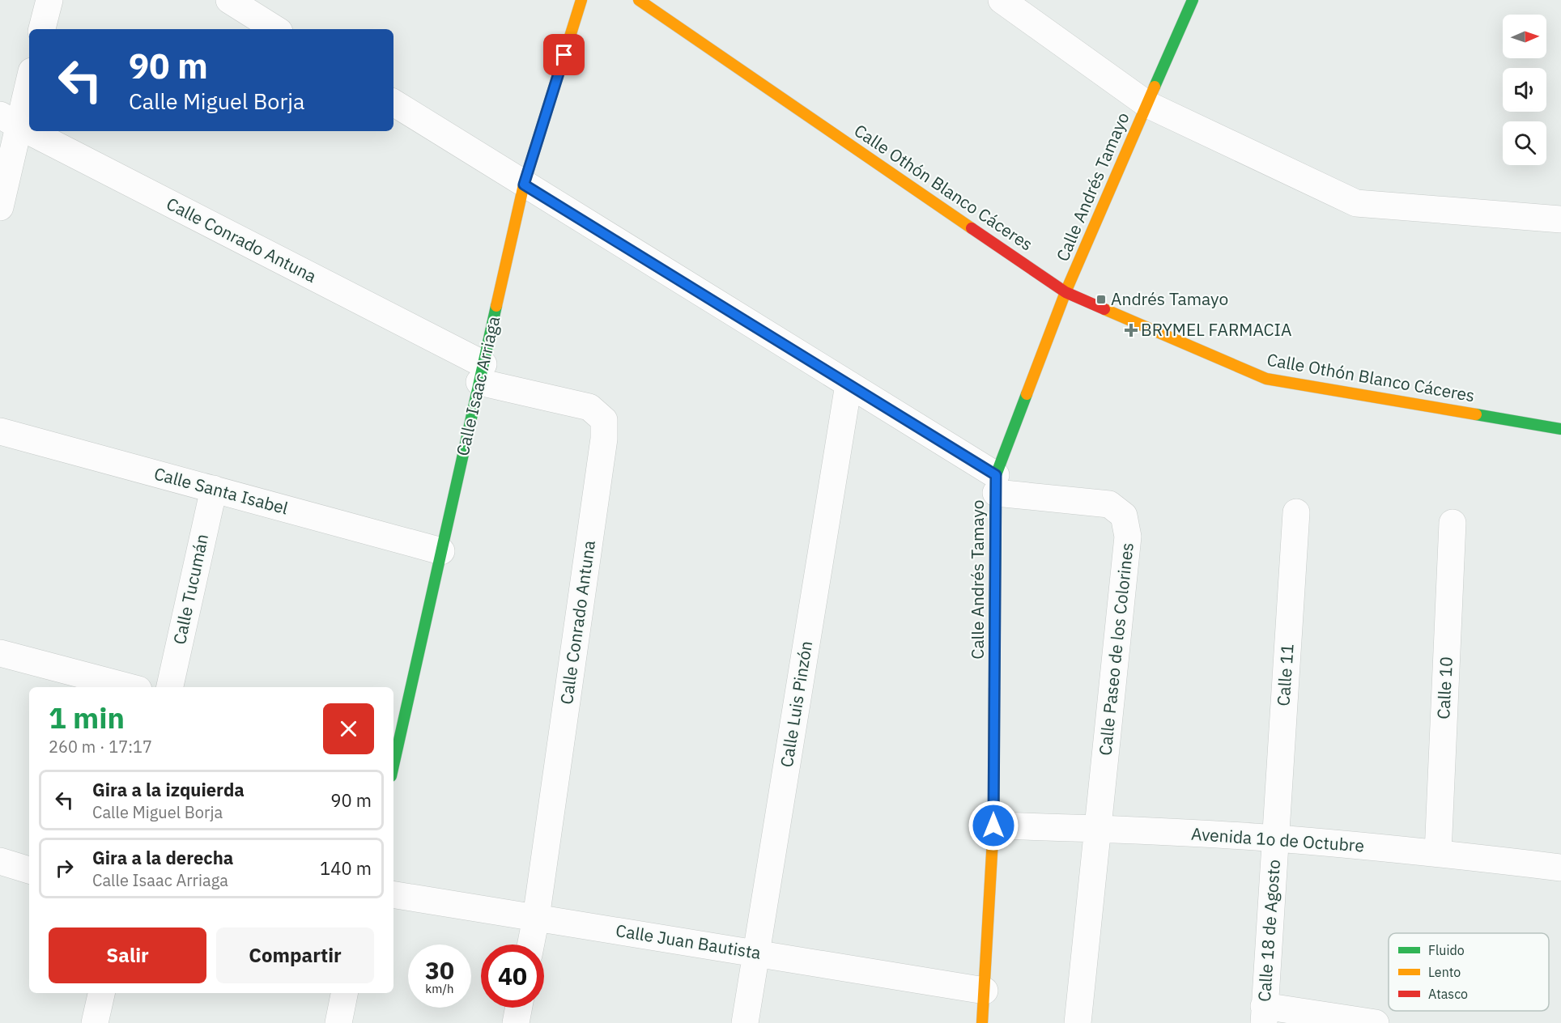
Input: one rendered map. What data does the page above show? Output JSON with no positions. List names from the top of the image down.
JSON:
{
  "streets": {
    "street": [
      "Calle Andrés Tamayo",
      "Calle Othón Blanco Cáceres",
      "Calle Conrado Antuna",
      "Calle Isaac Arriaga",
      "Calle Santa Isabel",
      "Calle Tucumán",
      "Calle Paseo de los Colorines",
      "Calle 11",
      "Calle 10",
      "Calle Luis Pinzón",
      "Avenida 1o de Octubre",
      "Calle 18 de Agosto",
      "Calle Juan Bautista"
    ]
  },
  "crossings": [
    ["Calle Andrés Tamayo", "Calle Othón Blanco Cáceres"],
    ["Calle Andrés Tamayo", "Calle Paseo de los Colorines"],
    ["Calle Andrés Tamayo", "Avenida 1o de Octubre"],
    ["Calle Andrés Tamayo", "Calle Juan Bautista"],
    ["Calle Conrado Antuna", "Calle Isaac Arriaga"],
    ["Calle Conrado Antuna", "Calle Juan Bautista"],
    ["Calle Isaac Arriaga", "Calle Santa Isabel"],
    ["Calle Santa Isabel", "Calle Tucumán"],
    ["Calle Paseo de los Colorines", "Avenida 1o de Octubre"],
    ["Calle 11", "Avenida 1o de Octubre"],
    ["Calle 11", "Calle 18 de Agosto"],
    ["Calle 10", "Avenida 1o de Octubre"],
    ["Calle Luis Pinzón", "Calle Juan Bautista"],
    ["Avenida 1o de Octubre", "Calle 18 de Agosto"]
  ],
  "places": {
    "transit": ["Andrés Tamayo"],
    "health": ["BRYMEL FARMACIA"]
  },
  "legend": ["Fluido", "Lento", "Atasco"],
  "north": "right",
  "page": {
    "turn": ["90 m", "Calle Miguel Borja"],
    "heading": ["1 min", "260 m · 17:17"],
    "list": [
      {
        "name": "Gira a la izquierda",
        "note": "Calle Miguel Borja",
        "value": "90 m"
      },
      {
        "name": "Gira a la derecha",
        "note": "Calle Isaac Arriaga",
        "value": "140 m"
      }
    ],
    "buttons": ["Salir", "Compartir"],
    "speed": "30 km/h",
    "limit": "40"
  }
}
